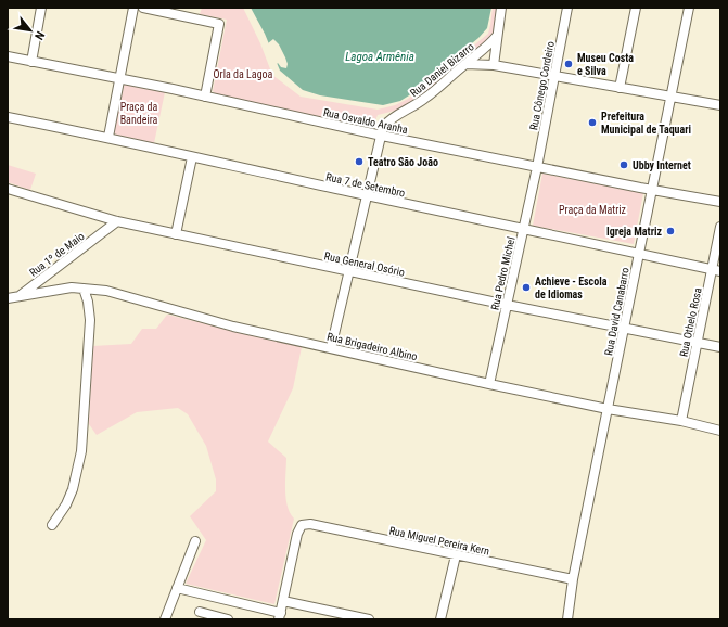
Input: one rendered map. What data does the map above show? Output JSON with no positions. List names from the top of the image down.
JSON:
{
  "streets": {
    "street": [
      "Rua Daniel Bizarro",
      "Rua Cônego Cordeiro",
      "Rua Osvaldo Aranha",
      "Rua 7 de Setembro",
      "Rua 1º de Maio",
      "Rua General Osório",
      "Rua Pedro Michel",
      "Rua David Canabarro",
      "Rua Othelo Rosa",
      "Rua Brigadeiro Albino",
      "Rua Miguel Pereira Kern"
    ]
  },
  "crossings": [
    ["Rua Daniel Bizarro", "Rua Osvaldo Aranha"],
    ["Rua Daniel Bizarro", "Rua 7 de Setembro"],
    ["Rua Daniel Bizarro", "Rua General Osório"],
    ["Rua Daniel Bizarro", "Rua Brigadeiro Albino"],
    ["Rua Cônego Cordeiro", "Rua Osvaldo Aranha"],
    ["Rua Cônego Cordeiro", "Rua Pedro Michel"],
    ["Rua Osvaldo Aranha", "Rua Pedro Michel"],
    ["Rua Osvaldo Aranha", "Rua David Canabarro"],
    ["Rua 7 de Setembro", "Rua Pedro Michel"],
    ["Rua 7 de Setembro", "Rua David Canabarro"],
    ["Rua 7 de Setembro", "Rua Othelo Rosa"],
    ["Rua 1º de Maio", "Rua General Osório"],
    ["Rua 1º de Maio", "Rua Brigadeiro Albino"],
    ["Rua General Osório", "Rua Pedro Michel"],
    ["Rua General Osório", "Rua David Canabarro"],
    ["Rua General Osório", "Rua Othelo Rosa"],
    ["Rua Pedro Michel", "Rua Brigadeiro Albino"],
    ["Rua David Canabarro", "Rua Brigadeiro Albino"],
    ["Rua David Canabarro", "Rua Miguel Pereira Kern"],
    ["Rua Othelo Rosa", "Rua Brigadeiro Albino"]
  ],
  "water": ["Lagoa Armênia"],
  "parks": ["Orla da Lagoa", "Praça da Bandeira", "Praça da Matriz"],
  "places": [
    "Museu Costa e Silva",
    "Prefeitura Municipal de Taquari",
    "Teatro São João",
    "Ubby Internet",
    "Igreja Matriz",
    "Achieve - Escola de Idiomas"
  ],
  "north": "bottom right"
}
